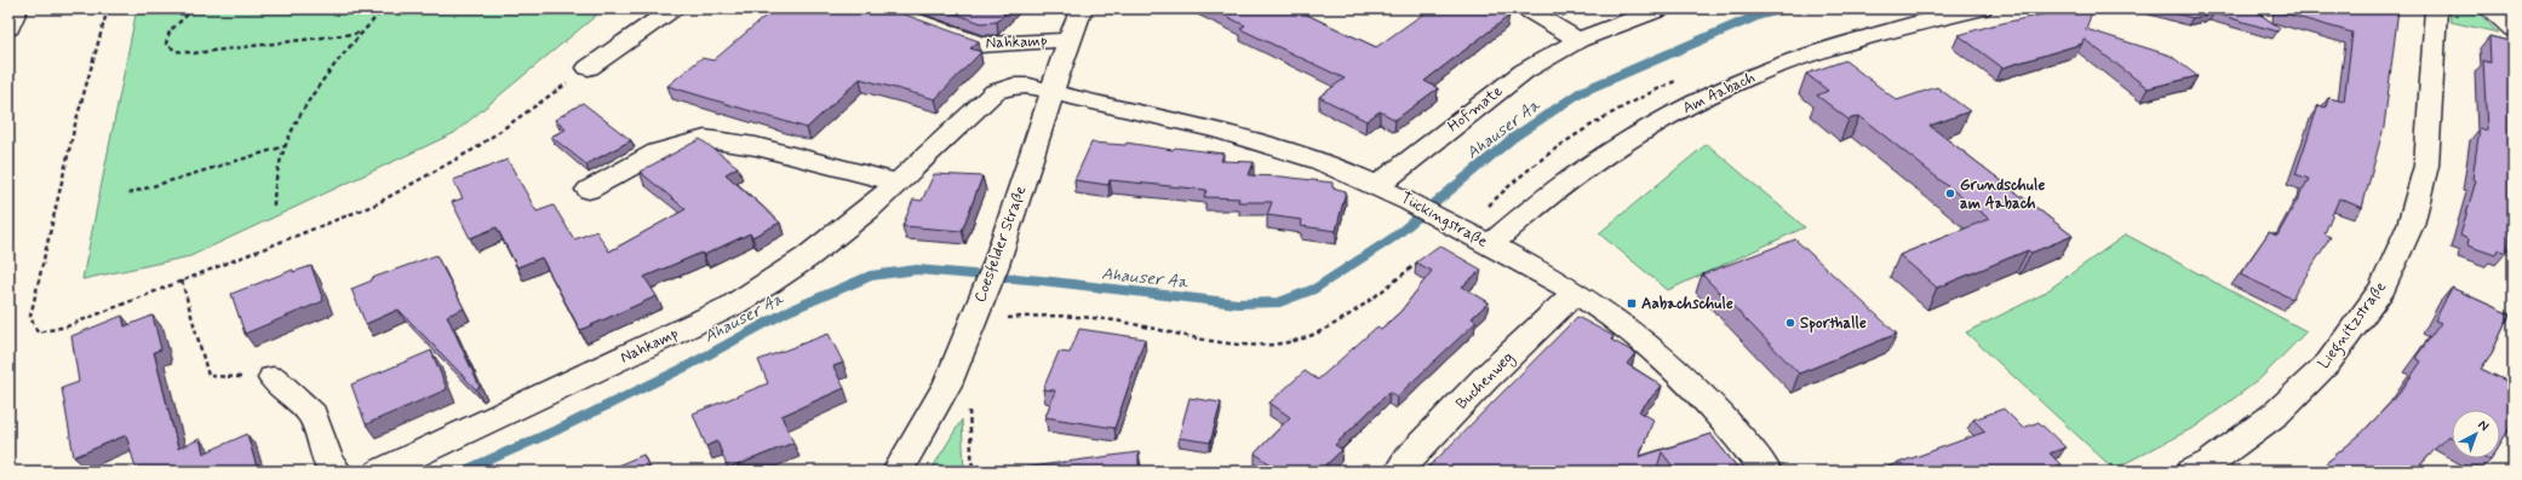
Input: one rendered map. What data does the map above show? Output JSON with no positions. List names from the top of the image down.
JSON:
{
  "streets": {
    "street": [
      "Nahkamp",
      "Am Aabach",
      "Hofmate",
      "Tückingstraße",
      "Coesfelder Straße",
      "Liegnitzstraße",
      "Buchenweg"
    ]
  },
  "crossings": [
    ["Nahkamp", "Tückingstraße"],
    ["Nahkamp", "Coesfelder Straße"],
    ["Am Aabach", "Tückingstraße"],
    ["Hofmate", "Tückingstraße"],
    ["Tückingstraße", "Coesfelder Straße"],
    ["Tückingstraße", "Buchenweg"]
  ],
  "water": ["Ahauser Aa"],
  "places": {
    "other": ["Grundschule am Aabach", "Sporthalle"],
    "transit": ["Aabachschule"]
  },
  "north": "top right"
}
